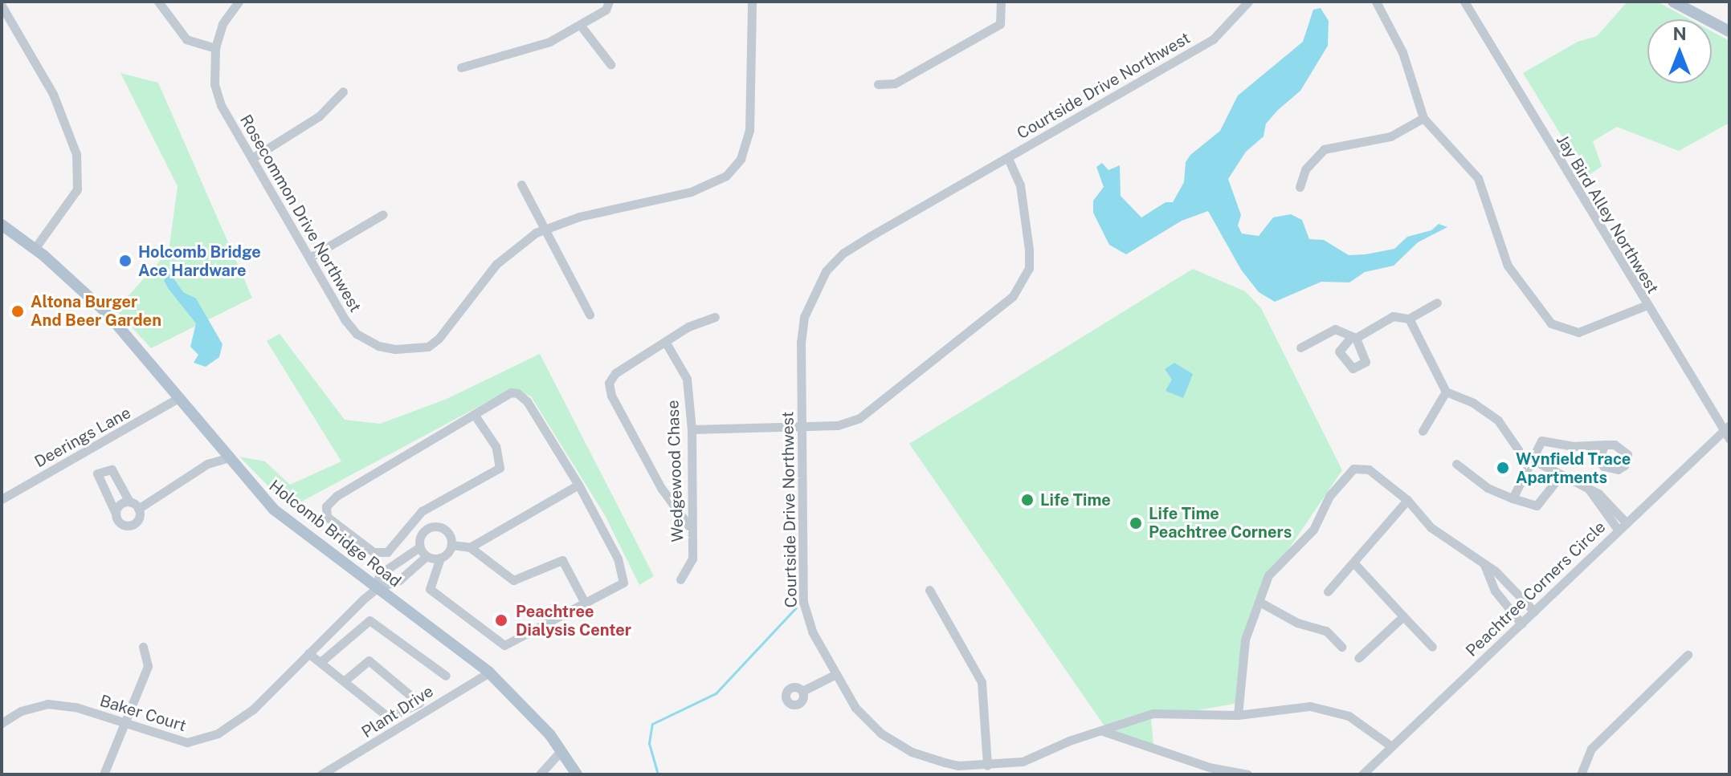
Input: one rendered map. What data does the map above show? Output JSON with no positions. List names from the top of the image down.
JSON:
{
  "streets": {
    "main road": ["Holcomb Bridge Road"],
    "street": [
      "Courtside Drive Northwest",
      "Rosecommon Drive Northwest",
      "Jay Bird Alley Northwest",
      "Deerings Lane",
      "Wedgewood Chase",
      "Peachtree Corners Circle",
      "Plant Drive",
      "Baker Court"
    ]
  },
  "crossings": [
    ["Courtside Drive Northwest", "Peachtree Corners Circle"],
    ["Jay Bird Alley Northwest", "Peachtree Corners Circle"],
    ["Deerings Lane", "Holcomb Bridge Road"],
    ["Holcomb Bridge Road", "Plant Drive"],
    ["Holcomb Bridge Road", "Baker Court"]
  ],
  "places": [
    "Holcomb Bridge Ace Hardware",
    "Altona Burger And Beer Garden",
    "Wynfield Trace Apartments",
    "Life Time",
    "Life Time Peachtree Corners",
    "Peachtree Dialysis Center"
  ],
  "north": "top"
}
